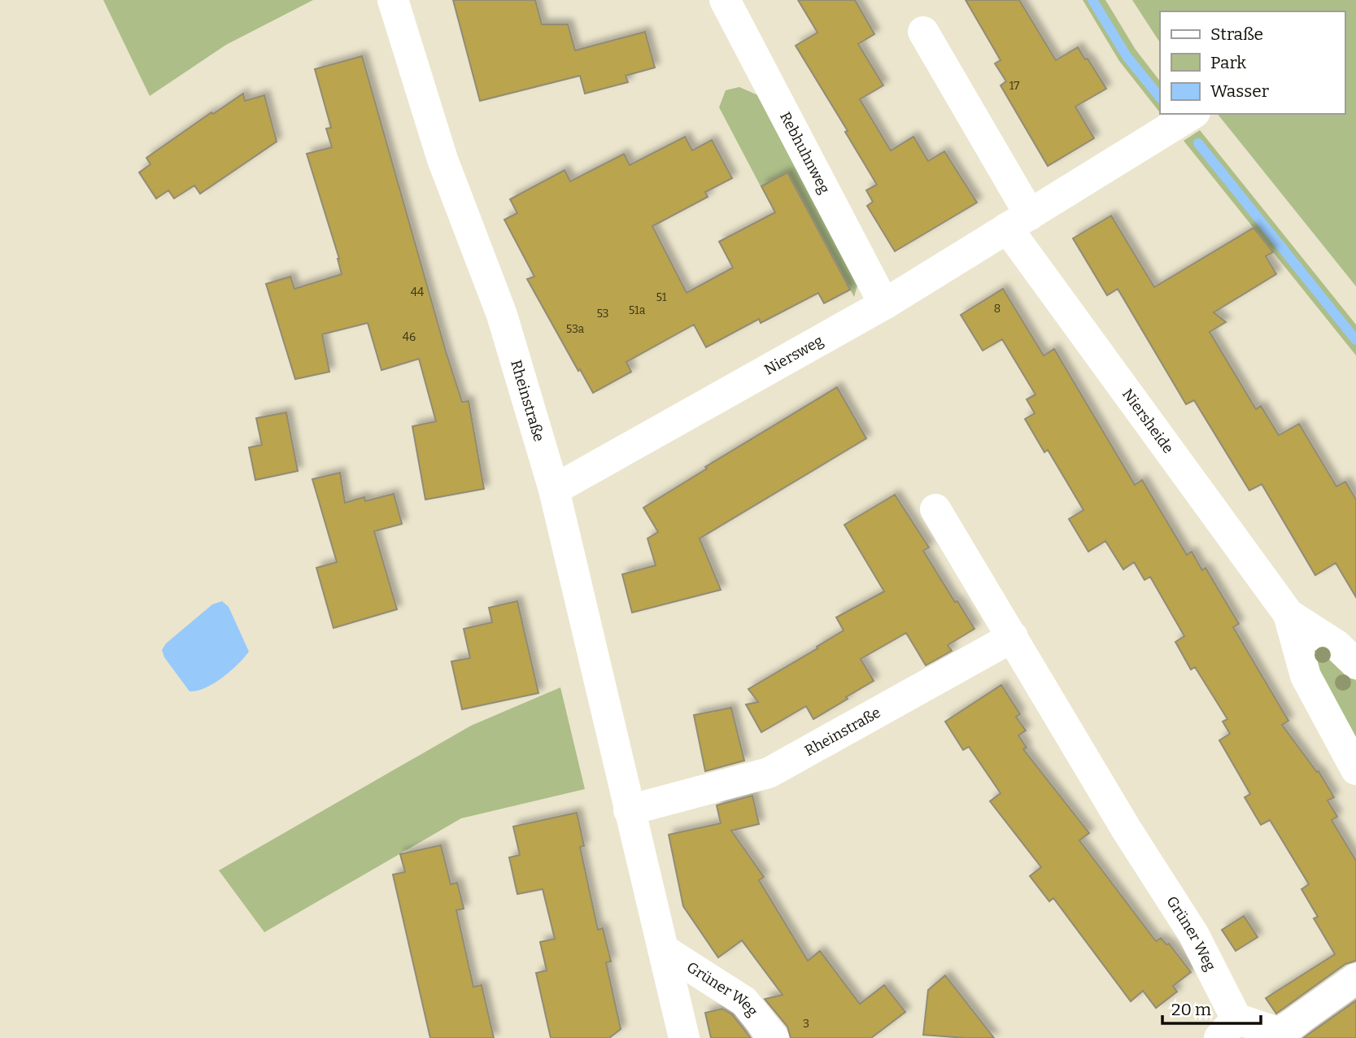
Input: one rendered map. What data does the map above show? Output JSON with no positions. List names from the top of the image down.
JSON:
{
  "streets": {
    "street": [
      "Rebhuhnweg",
      "Niersweg",
      "Rheinstraße",
      "Niersheide",
      "Grüner Weg"
    ]
  },
  "crossings": [
    ["Rebhuhnweg", "Niersweg"],
    ["Niersweg", "Rheinstraße"],
    ["Niersweg", "Niersheide"],
    ["Rheinstraße", "Grüner Weg"]
  ],
  "house_numbers": [
    "17",
    "44",
    "51",
    "8",
    "51a",
    "53",
    "53a",
    "46",
    "3"
  ],
  "legend": ["Straße", "Park", "Wasser"],
  "scale_bar": "20 m"
}
